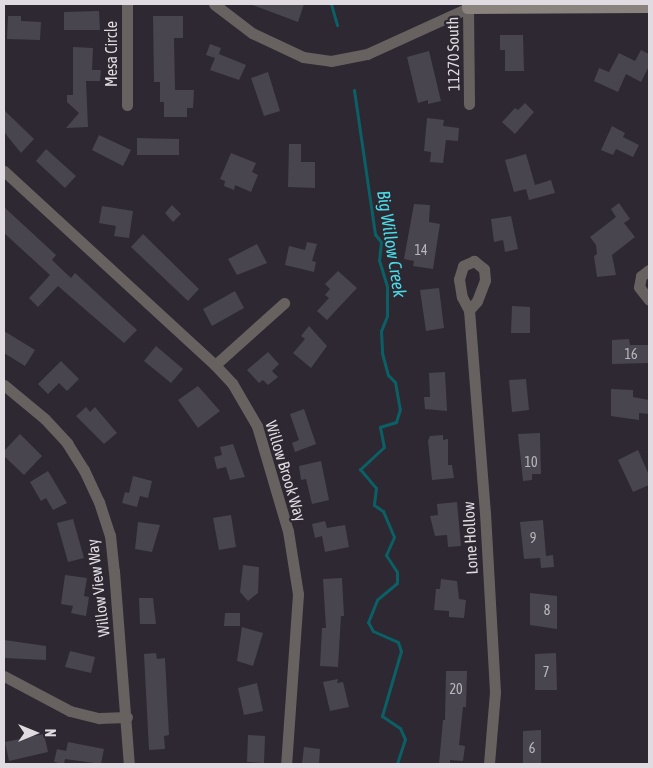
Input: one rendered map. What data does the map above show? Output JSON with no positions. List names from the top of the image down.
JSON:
{
  "streets": {
    "street": [
      "Mesa Circle",
      "11270 South",
      "Willow Brook Way",
      "Lone Hollow",
      "Willow View Way"
    ]
  },
  "water": ["Big Willow Creek"],
  "house_numbers": [
    "14",
    "16",
    "10",
    "9",
    "8",
    "7",
    "20",
    "6"
  ],
  "north": "right"
}
